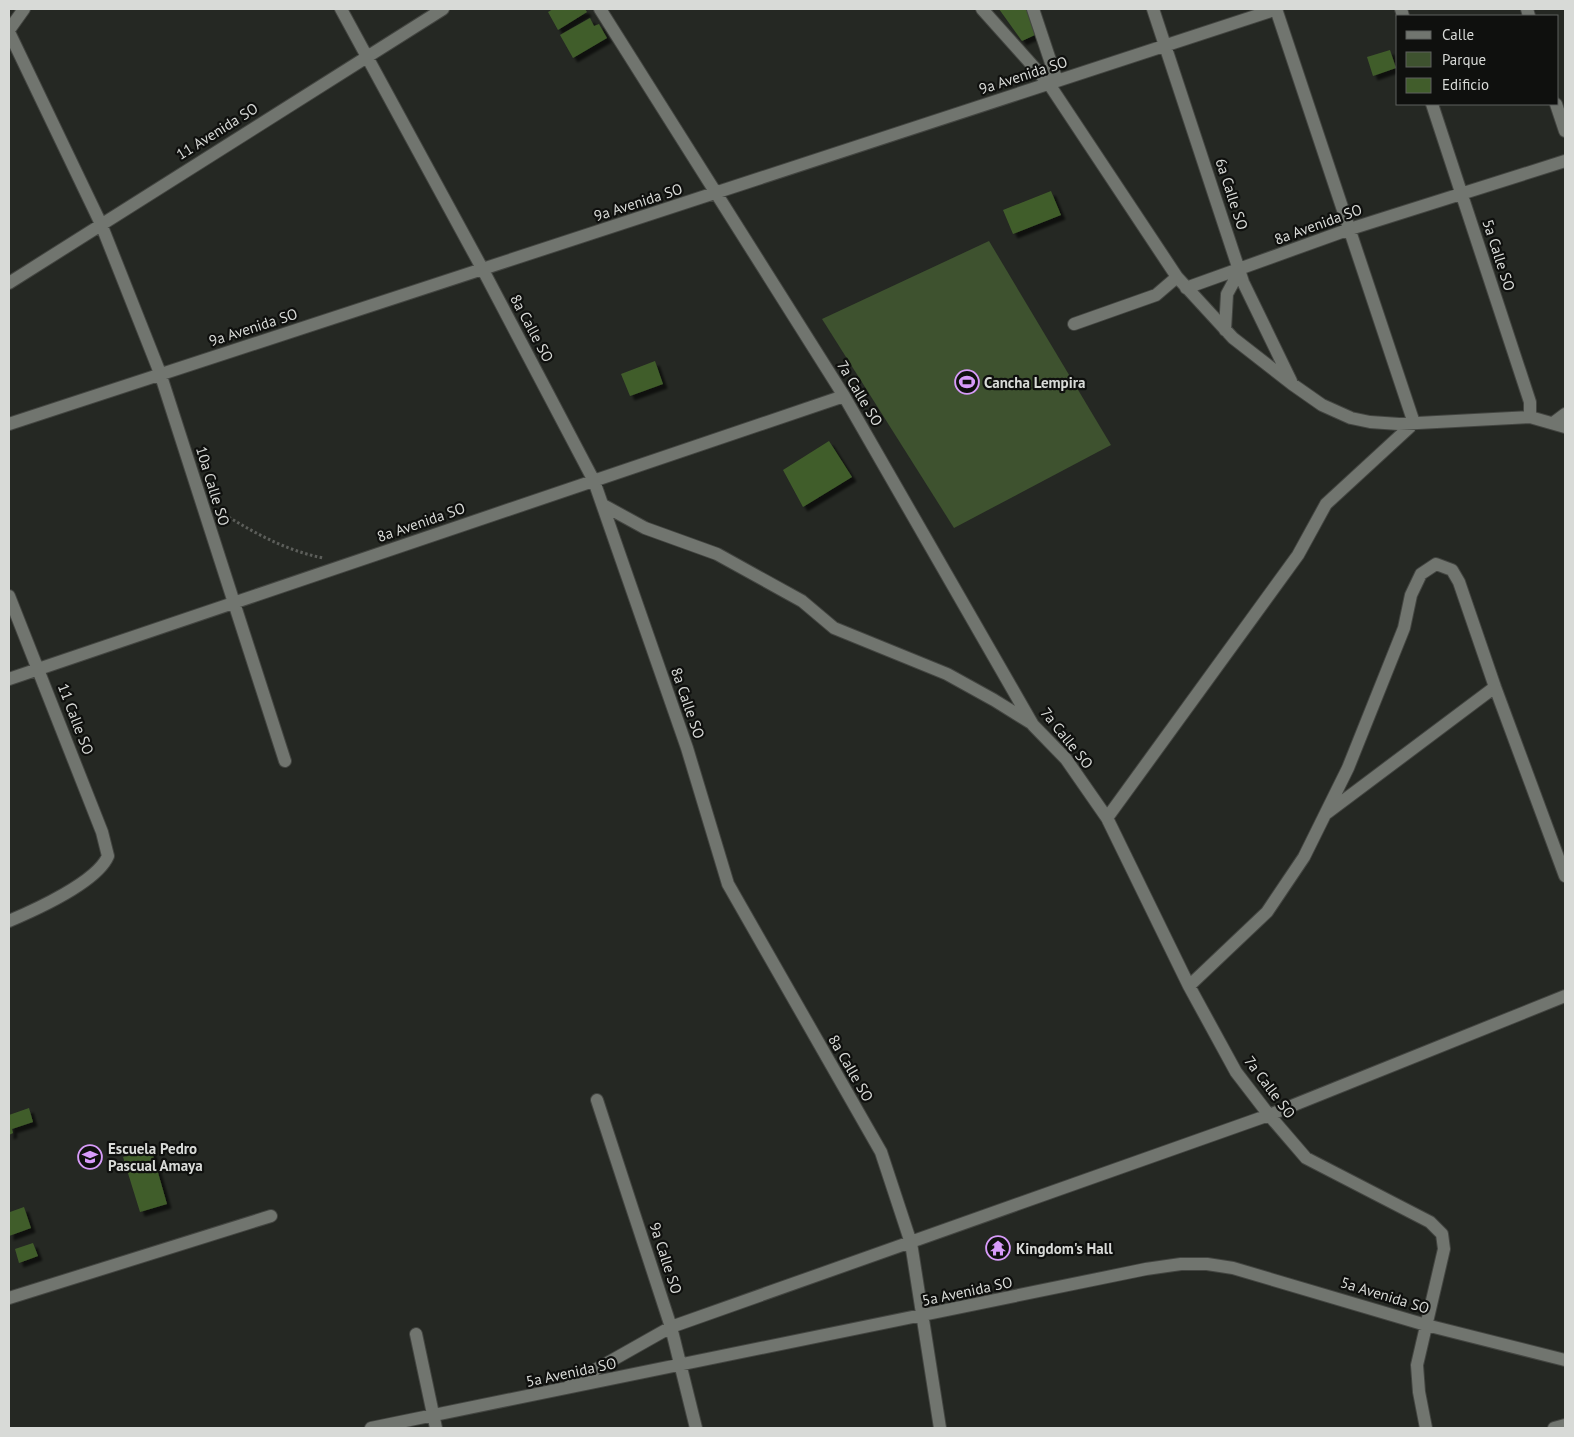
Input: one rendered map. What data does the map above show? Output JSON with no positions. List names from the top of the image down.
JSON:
{
  "streets": {
    "street": [
      "9a Avenida SO",
      "11 Avenida SO",
      "6a Calle SO",
      "8a Avenida SO",
      "5a Calle SO",
      "8a Calle SO",
      "7a Calle SO",
      "10a Calle SO",
      "11 Calle SO",
      "9a Calle SO",
      "5a Avenida SO"
    ]
  },
  "crossings": [
    ["9a Avenida SO", "6a Calle SO"],
    ["9a Avenida SO", "8a Calle SO"],
    ["9a Avenida SO", "7a Calle SO"],
    ["9a Avenida SO", "10a Calle SO"],
    ["11 Avenida SO", "8a Calle SO"],
    ["11 Avenida SO", "10a Calle SO"],
    ["6a Calle SO", "8a Avenida SO"],
    ["8a Avenida SO", "5a Calle SO"],
    ["8a Avenida SO", "8a Calle SO"],
    ["8a Avenida SO", "7a Calle SO"],
    ["8a Avenida SO", "10a Calle SO"],
    ["8a Avenida SO", "11 Calle SO"],
    ["8a Calle SO", "5a Avenida SO"],
    ["7a Calle SO", "5a Avenida SO"],
    ["9a Calle SO", "5a Avenida SO"]
  ],
  "places": {
    "sports": ["Cancha Lempira"],
    "school or university": ["Escuela Pedro Pascual Amaya"],
    "temple": ["Kingdom's Hall"]
  },
  "legend": ["Calle", "Parque", "Edificio"]
}
